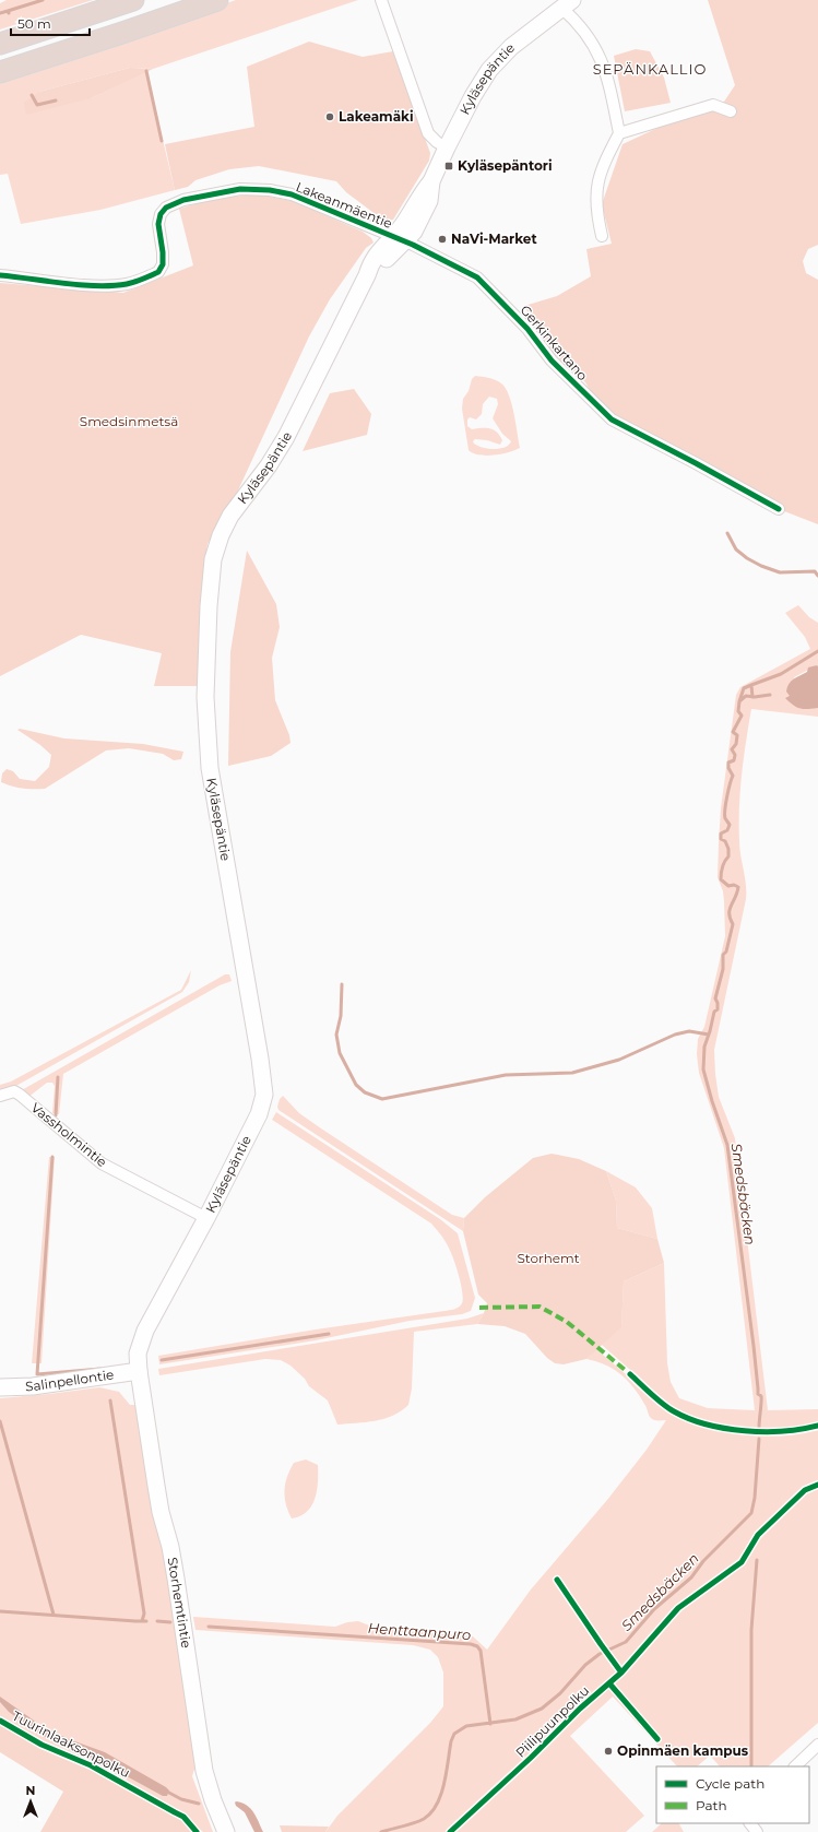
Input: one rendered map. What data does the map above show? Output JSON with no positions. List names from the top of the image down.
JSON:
{
  "streets": {
    "main road": ["Kyläsepäntie", "Salinpellontie", "Storhemtintie"],
    "street": ["Lakeanmäentie", "Gerkinkartano", "Vassholmintie"],
    "cycle path": ["Piilipuunpolku", "Tuurinlaaksonpolku"]
  },
  "crossings": [
    ["Kyläsepäntie", "Lakeanmäentie"],
    ["Kyläsepäntie", "Gerkinkartano"],
    ["Kyläsepäntie", "Vassholmintie"],
    ["Kyläsepäntie", "Salinpellontie"],
    ["Kyläsepäntie", "Storhemtintie"],
    ["Lakeanmäentie", "Gerkinkartano"],
    ["Salinpellontie", "Storhemtintie"]
  ],
  "districts": ["SEPÄNKALLIO"],
  "water": ["Smedsbäcken", "Henttaanpuro"],
  "parks": ["Smedsinmetsä", "Storhemt"],
  "places": {
    "other": ["Lakeamäki", "NaVi-Market", "Opinmäen kampus"],
    "transit": ["Kyläsepäntori"]
  },
  "legend": ["Cycle path", "Path"],
  "scale_bar": "50 m",
  "north": "top"
}
